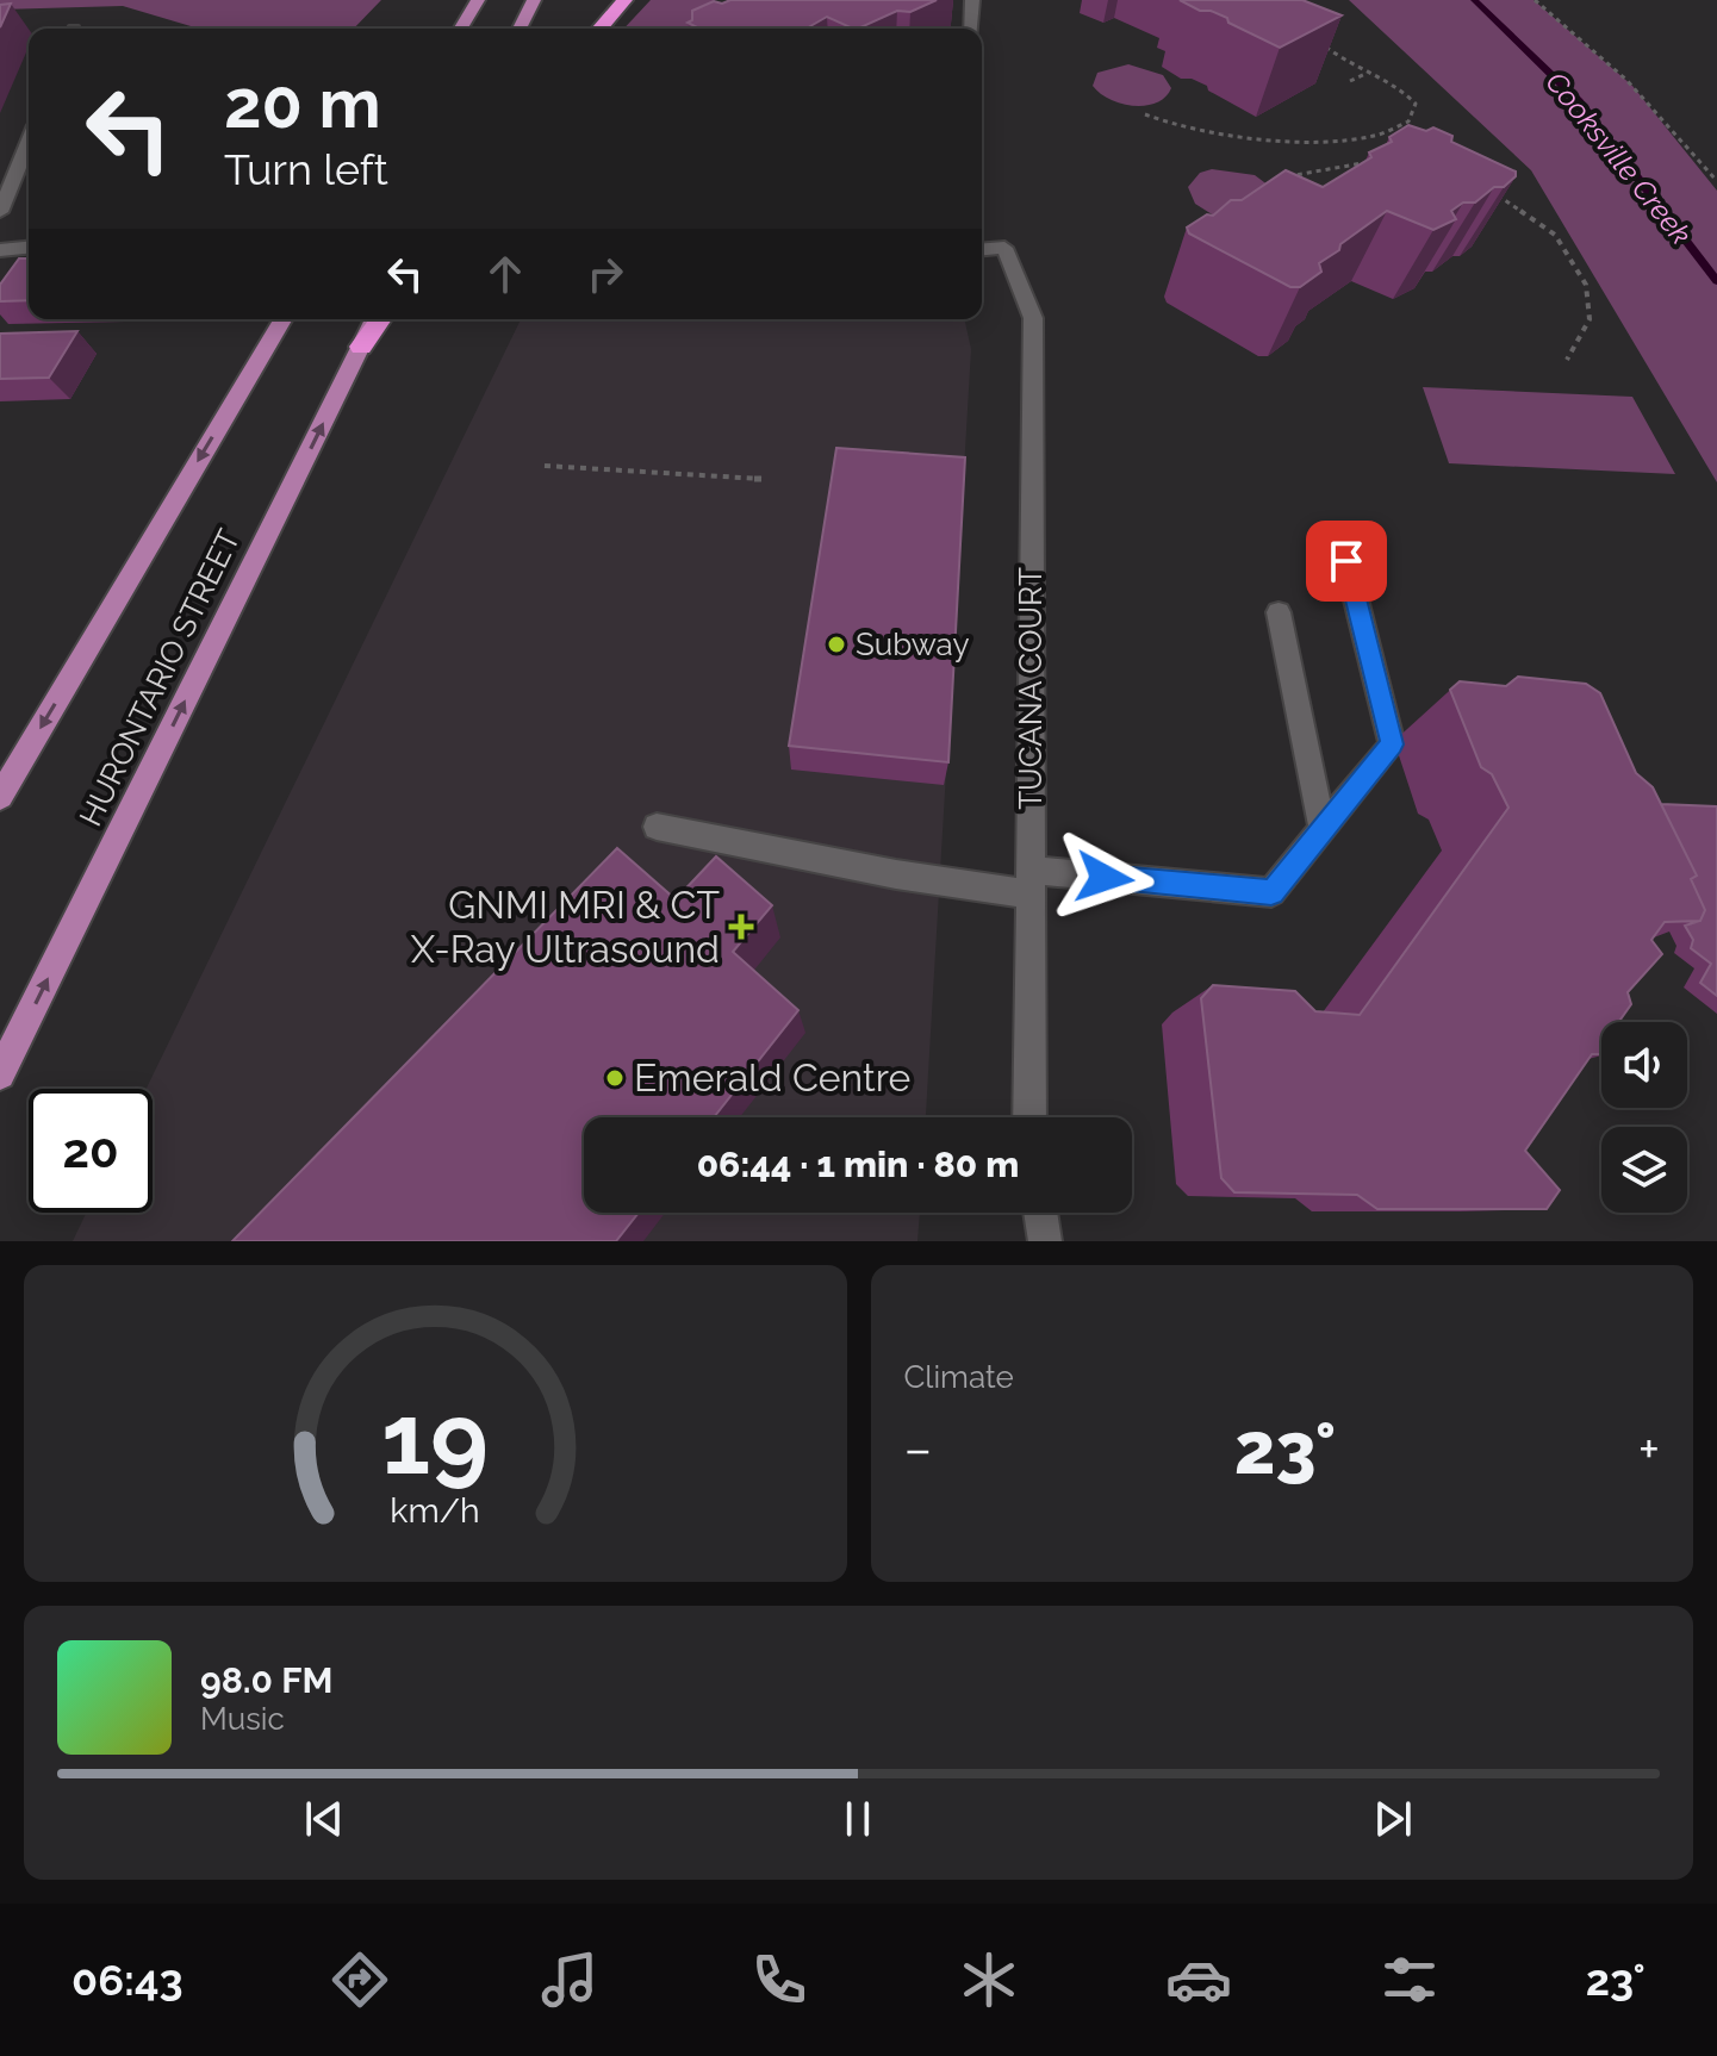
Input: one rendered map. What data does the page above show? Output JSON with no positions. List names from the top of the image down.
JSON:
{
  "streets": {
    "main road": ["HURONTARIO STREET"],
    "street": ["TUCANA COURT"]
  },
  "water": ["Cooksville Creek"],
  "places": {
    "other": ["Subway", "Emerald Centre"],
    "health": ["GNMI MRI & CT X-Ray Ultrasound"]
  },
  "page": {
    "turn": ["20 m", "Turn left"],
    "limit": "20",
    "trip": "06:44 · 1 min · 80 m",
    "tile": "Climate",
    "heat": ["−", "23°", "+"],
    "song": ["98.0 FM", "Music"],
    "tabs": ["06:43", "23°"],
    "gauge": ["19", "km/h"]
  }
}
